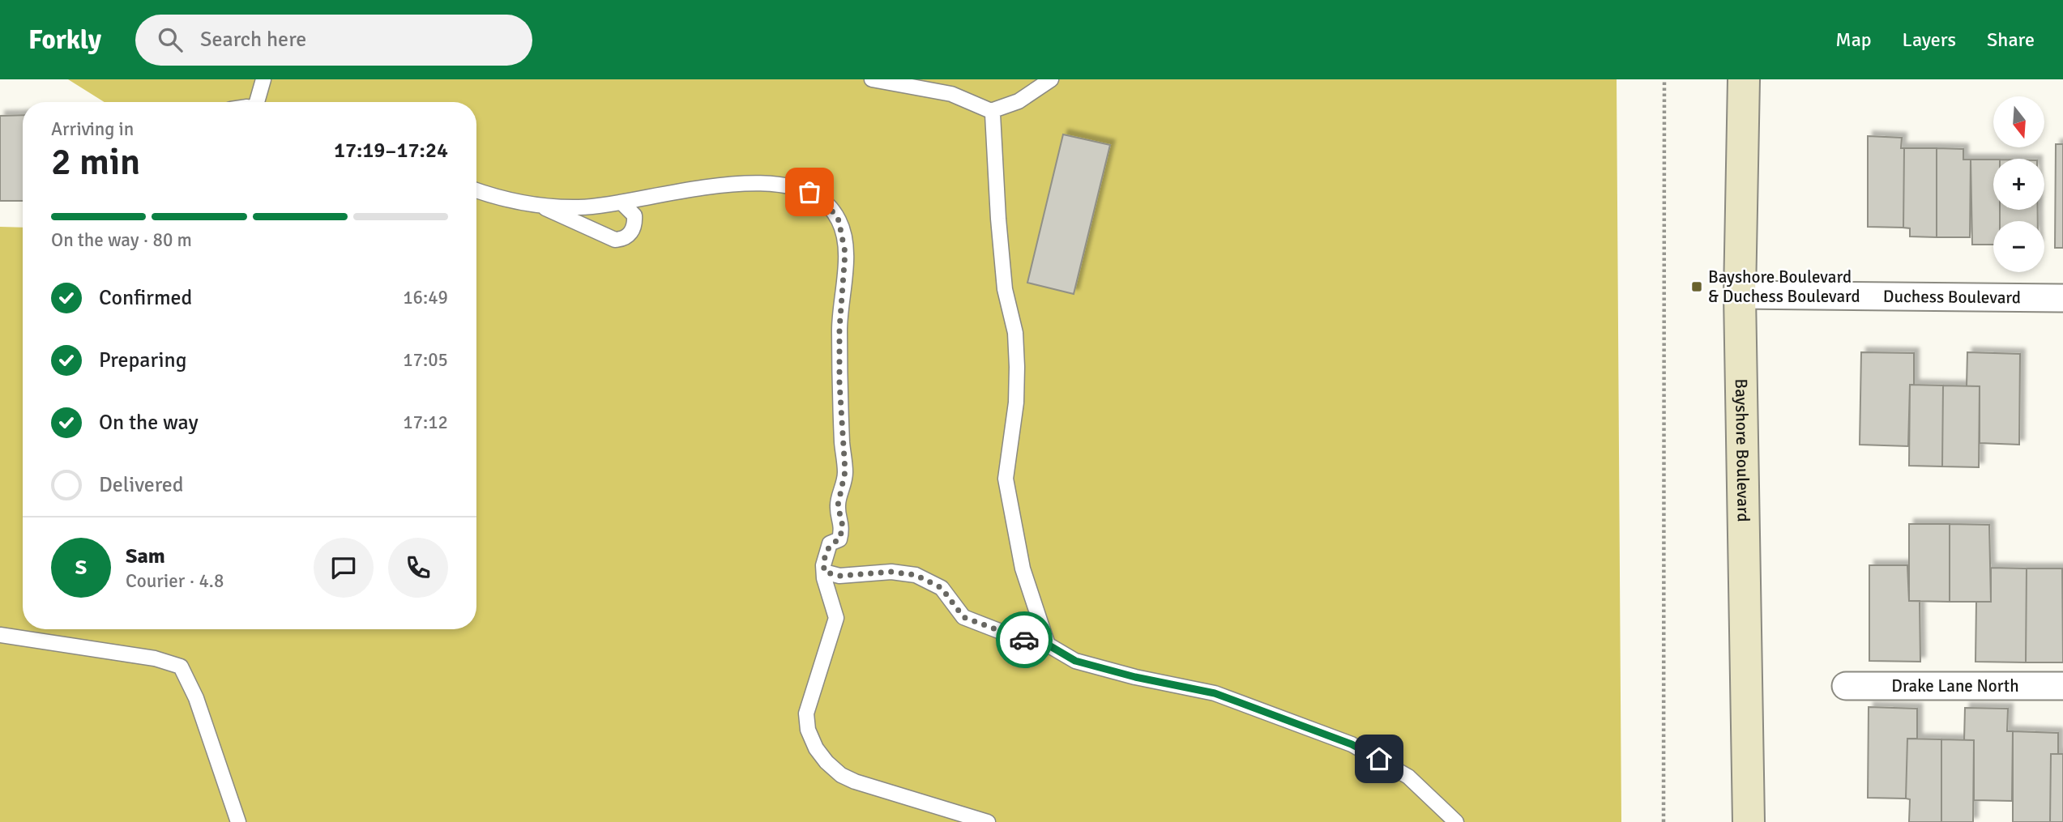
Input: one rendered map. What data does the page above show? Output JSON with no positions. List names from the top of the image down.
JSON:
{
  "streets": {
    "main road": ["Bayshore Boulevard"],
    "street": ["Duchess Boulevard", "Drake Lane North"]
  },
  "crossings": [
    ["Duchess Boulevard", "Bayshore Boulevard"]
  ],
  "places": {
    "transit": ["Bayshore Boulevard & Duchess Boulevard"]
  },
  "north": "bottom",
  "page": {
    "header": "Forkly",
    "search": "Search here",
    "nav": ["Map", "Layers", "Share"],
    "map_buttons": ["+", "−"],
    "heading": ["2 min", "Arriving in", "17:19–17:24"],
    "panel": ["Sam", "Courier · 4.8"],
    "bar": "On the way · 80 m",
    "list": [
      ["Confirmed", "16:49"],
      ["Preparing", "17:05"],
      ["On the way", "17:12"],
      "Delivered"
    ],
    "round": "S"
  }
}
